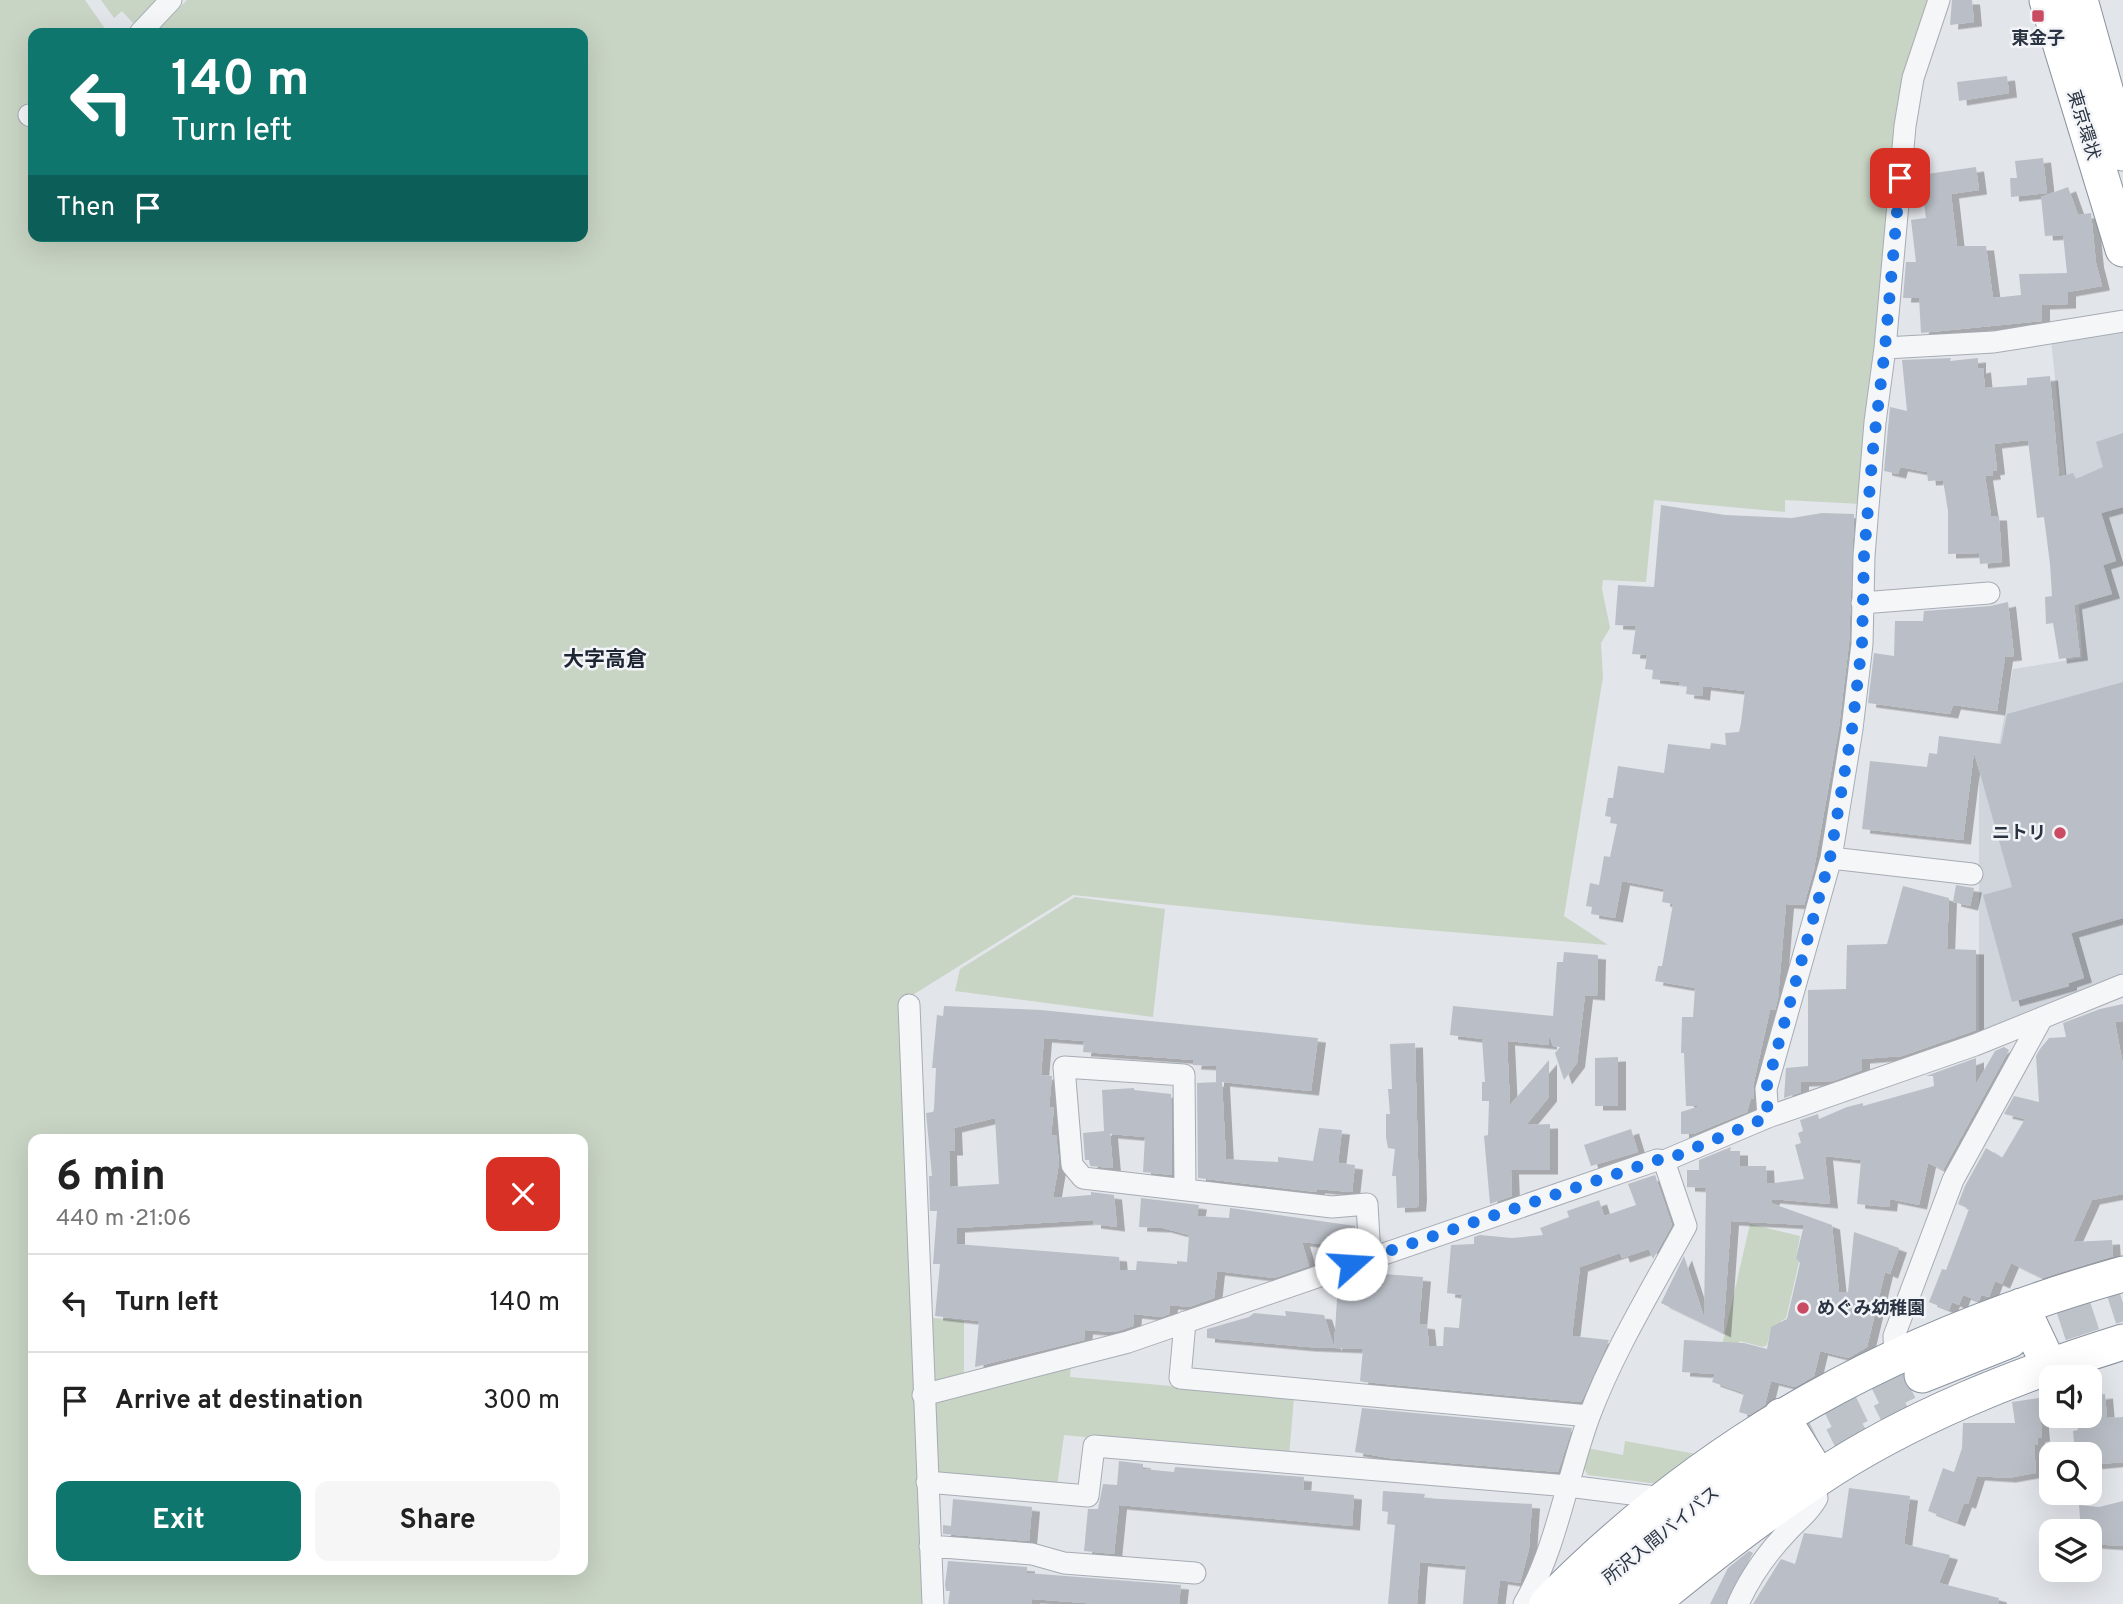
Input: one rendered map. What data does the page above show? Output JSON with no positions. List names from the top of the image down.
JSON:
{
  "streets": {
    "highway": ["東京環状", "所沢入間バイパス"]
  },
  "districts": ["大字高倉"],
  "places": {
    "transit": ["東金子"],
    "other": ["ニトリ", "めぐみ幼稚園"]
  },
  "page": {
    "turn": ["140 m", "Turn left"],
    "then": "Then",
    "heading": ["6 min", "440 m · 21:06"],
    "list": [
      {
        "name": "Turn left",
        "value": "140 m"
      },
      {
        "name": "Arrive at destination",
        "value": "300 m"
      }
    ],
    "buttons": ["Exit", "Share"]
  }
}
